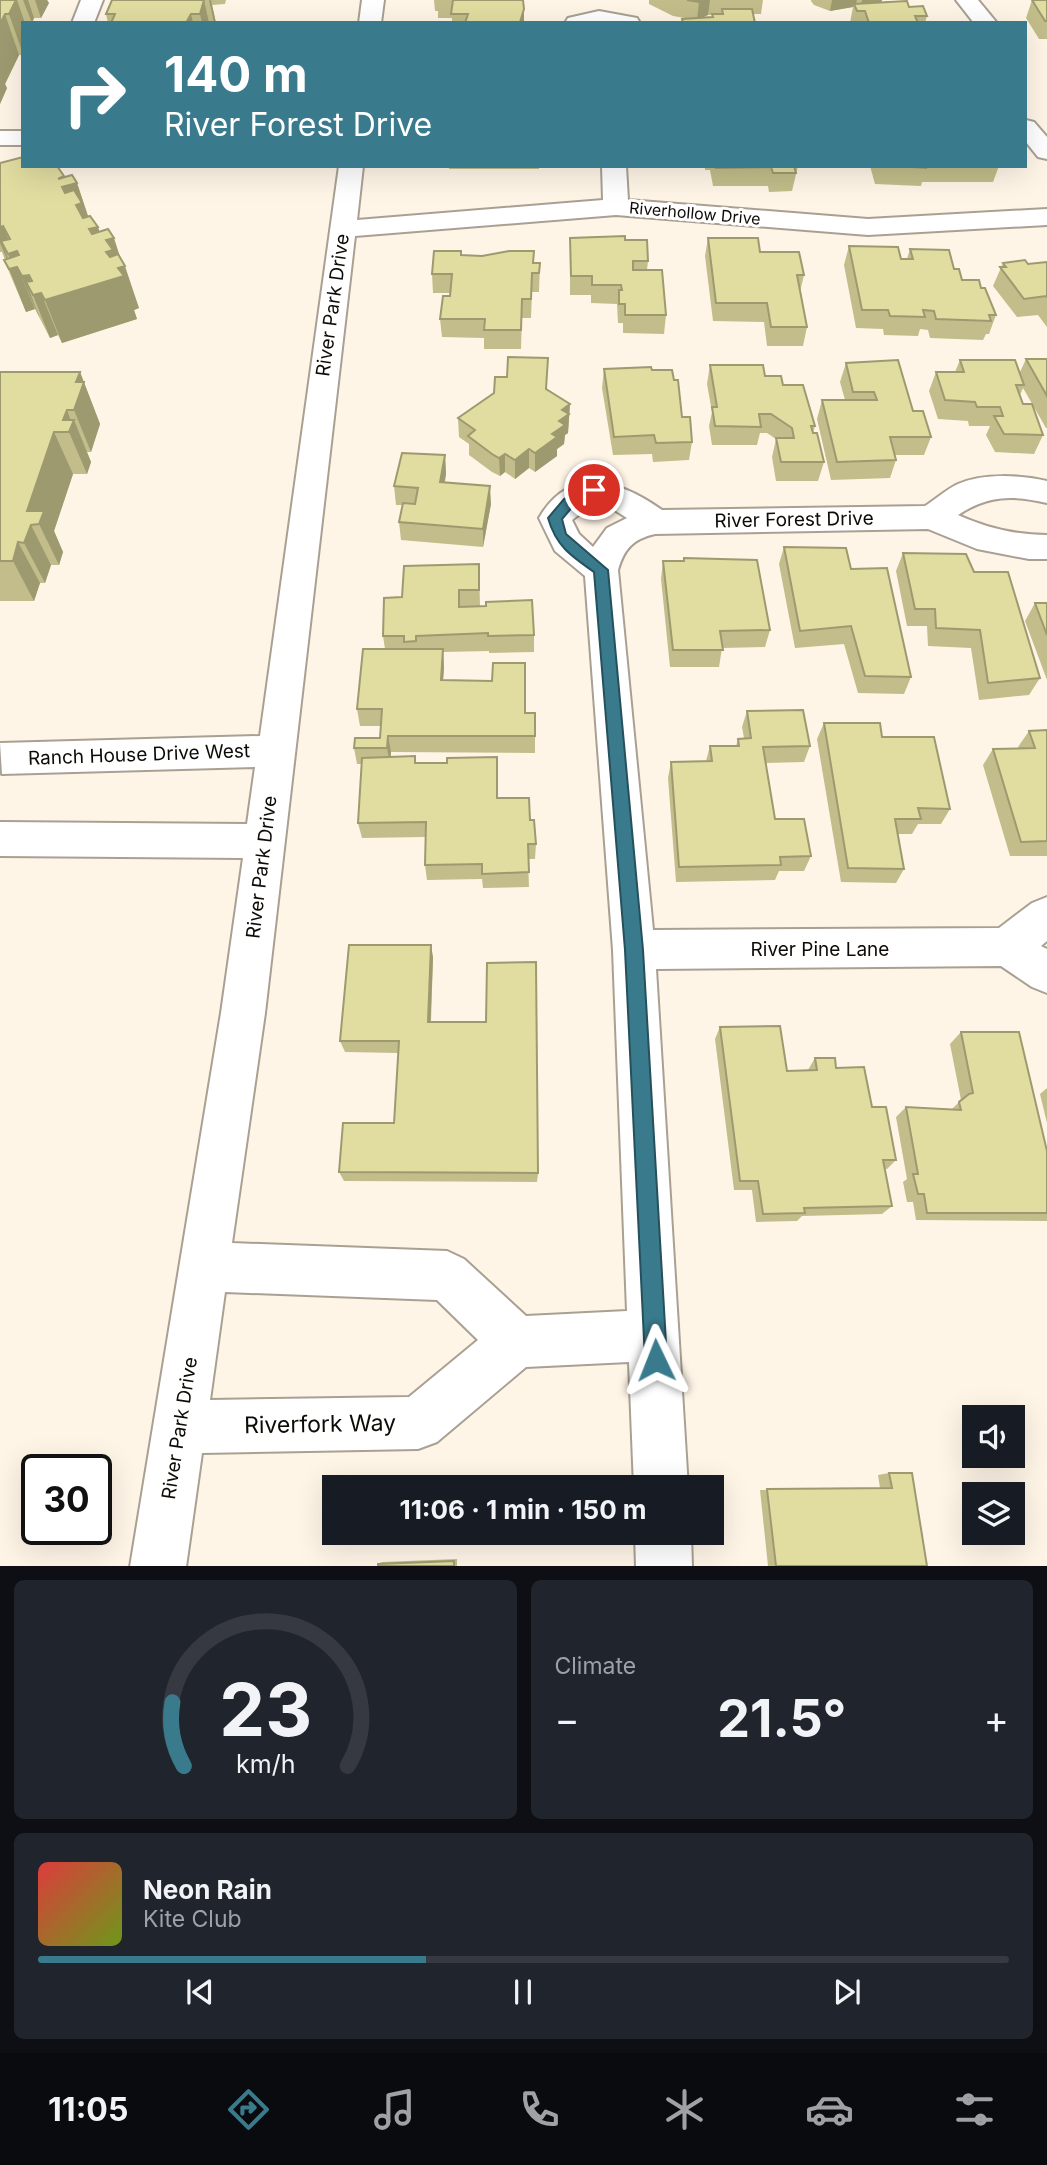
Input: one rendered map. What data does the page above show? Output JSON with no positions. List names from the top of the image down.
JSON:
{
  "streets": {
    "street": [
      "Riverhollow Drive",
      "River Park Drive",
      "River Forest Drive",
      "Ranch House Drive West",
      "River Pine Lane",
      "Riverfork Way"
    ]
  },
  "crossings": [
    ["Riverhollow Drive", "River Park Drive"],
    ["River Park Drive", "Ranch House Drive West"],
    ["River Park Drive", "Riverfork Way"]
  ],
  "page": {
    "turn": ["140 m", "River Forest Drive"],
    "limit": "30",
    "trip": "11:06 · 1 min · 150 m",
    "tile": "Climate",
    "heat": ["−", "21.5°", "+"],
    "song": ["Neon Rain", "Kite Club"],
    "tabs": "11:05",
    "gauge": ["23", "km/h"]
  }
}
